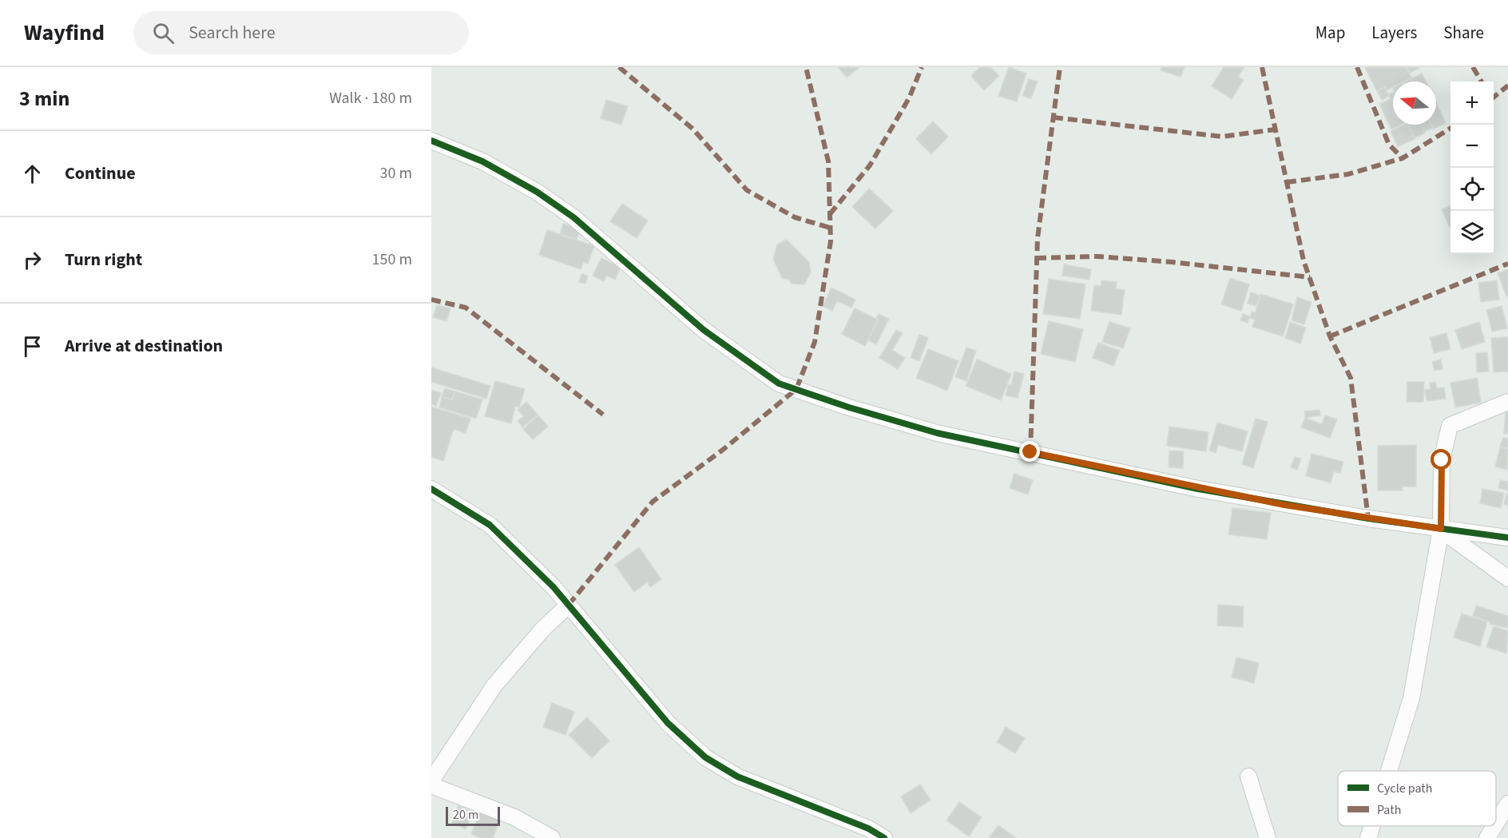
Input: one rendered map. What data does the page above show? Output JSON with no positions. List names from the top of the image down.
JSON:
{
  "legend": ["Cycle path", "Path"],
  "scale_bar": "20 m",
  "north": "left",
  "page": {
    "header": "Wayfind",
    "search": "Search here",
    "nav": ["Map", "Layers", "Share"],
    "heading": ["3 min", "Walk · 180 m"],
    "map_buttons": ["+", "−"],
    "list": [
      ["Continue", "30 m"],
      ["Turn right", "150 m"],
      "Arrive at destination"
    ],
    "scale": "20 m"
  }
}
